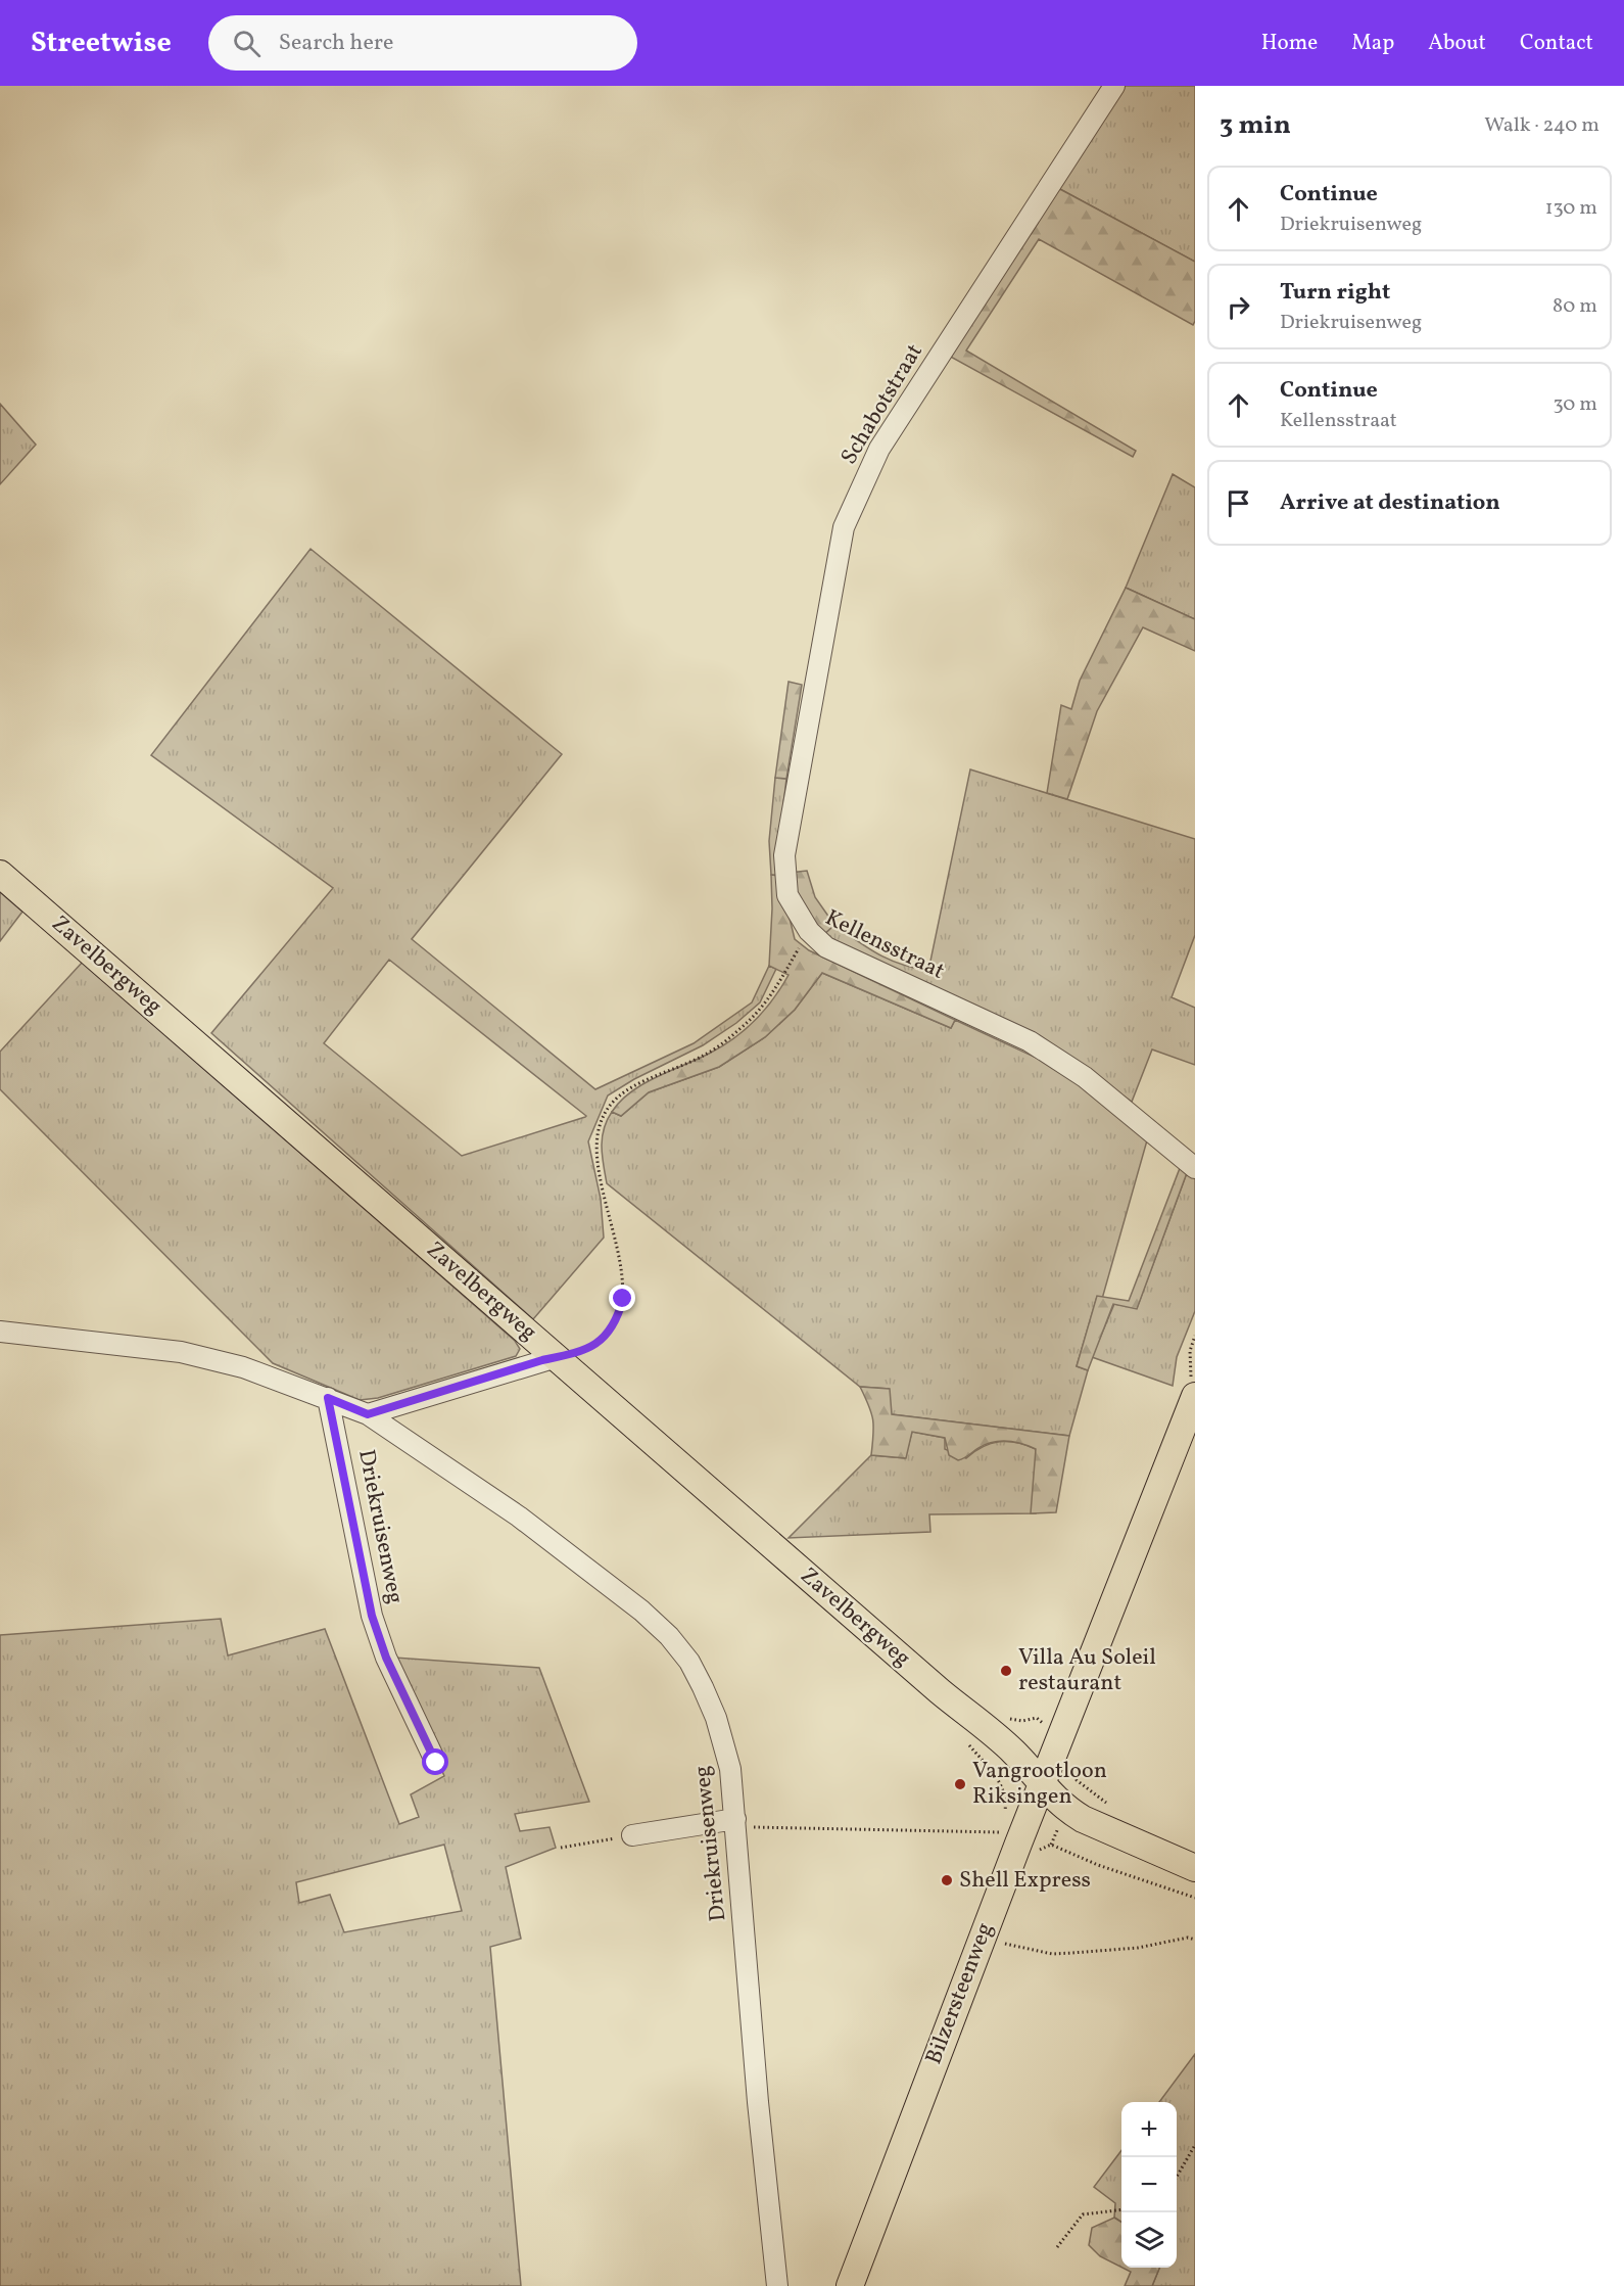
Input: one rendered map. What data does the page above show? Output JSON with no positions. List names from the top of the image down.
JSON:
{
  "streets": {
    "main road": ["Zavelbergweg", "Bilzersteenweg"],
    "street": ["Schabotstraat", "Kellensstraat", "Driekruisenweg"]
  },
  "crossings": [
    ["Schabotstraat", "Kellensstraat"],
    ["Kellensstraat", "Zavelbergweg"],
    ["Zavelbergweg", "Bilzersteenweg"]
  ],
  "places": ["Villa Au Soleil restaurant", "Vangrootloon Riksingen", "Shell Express"],
  "page": {
    "header": "Streetwise",
    "search": "Search here",
    "nav": [
      "Home",
      "Map",
      "About",
      "Contact"
    ],
    "heading": ["3 min", "Walk · 240 m"],
    "list": [
      ["Continue", "Driekruisenweg", "130 m"],
      ["Turn right", "Driekruisenweg", "80 m"],
      ["Continue", "Kellensstraat", "30 m"],
      "Arrive at destination"
    ],
    "map_buttons": ["+", "−"]
  }
}
